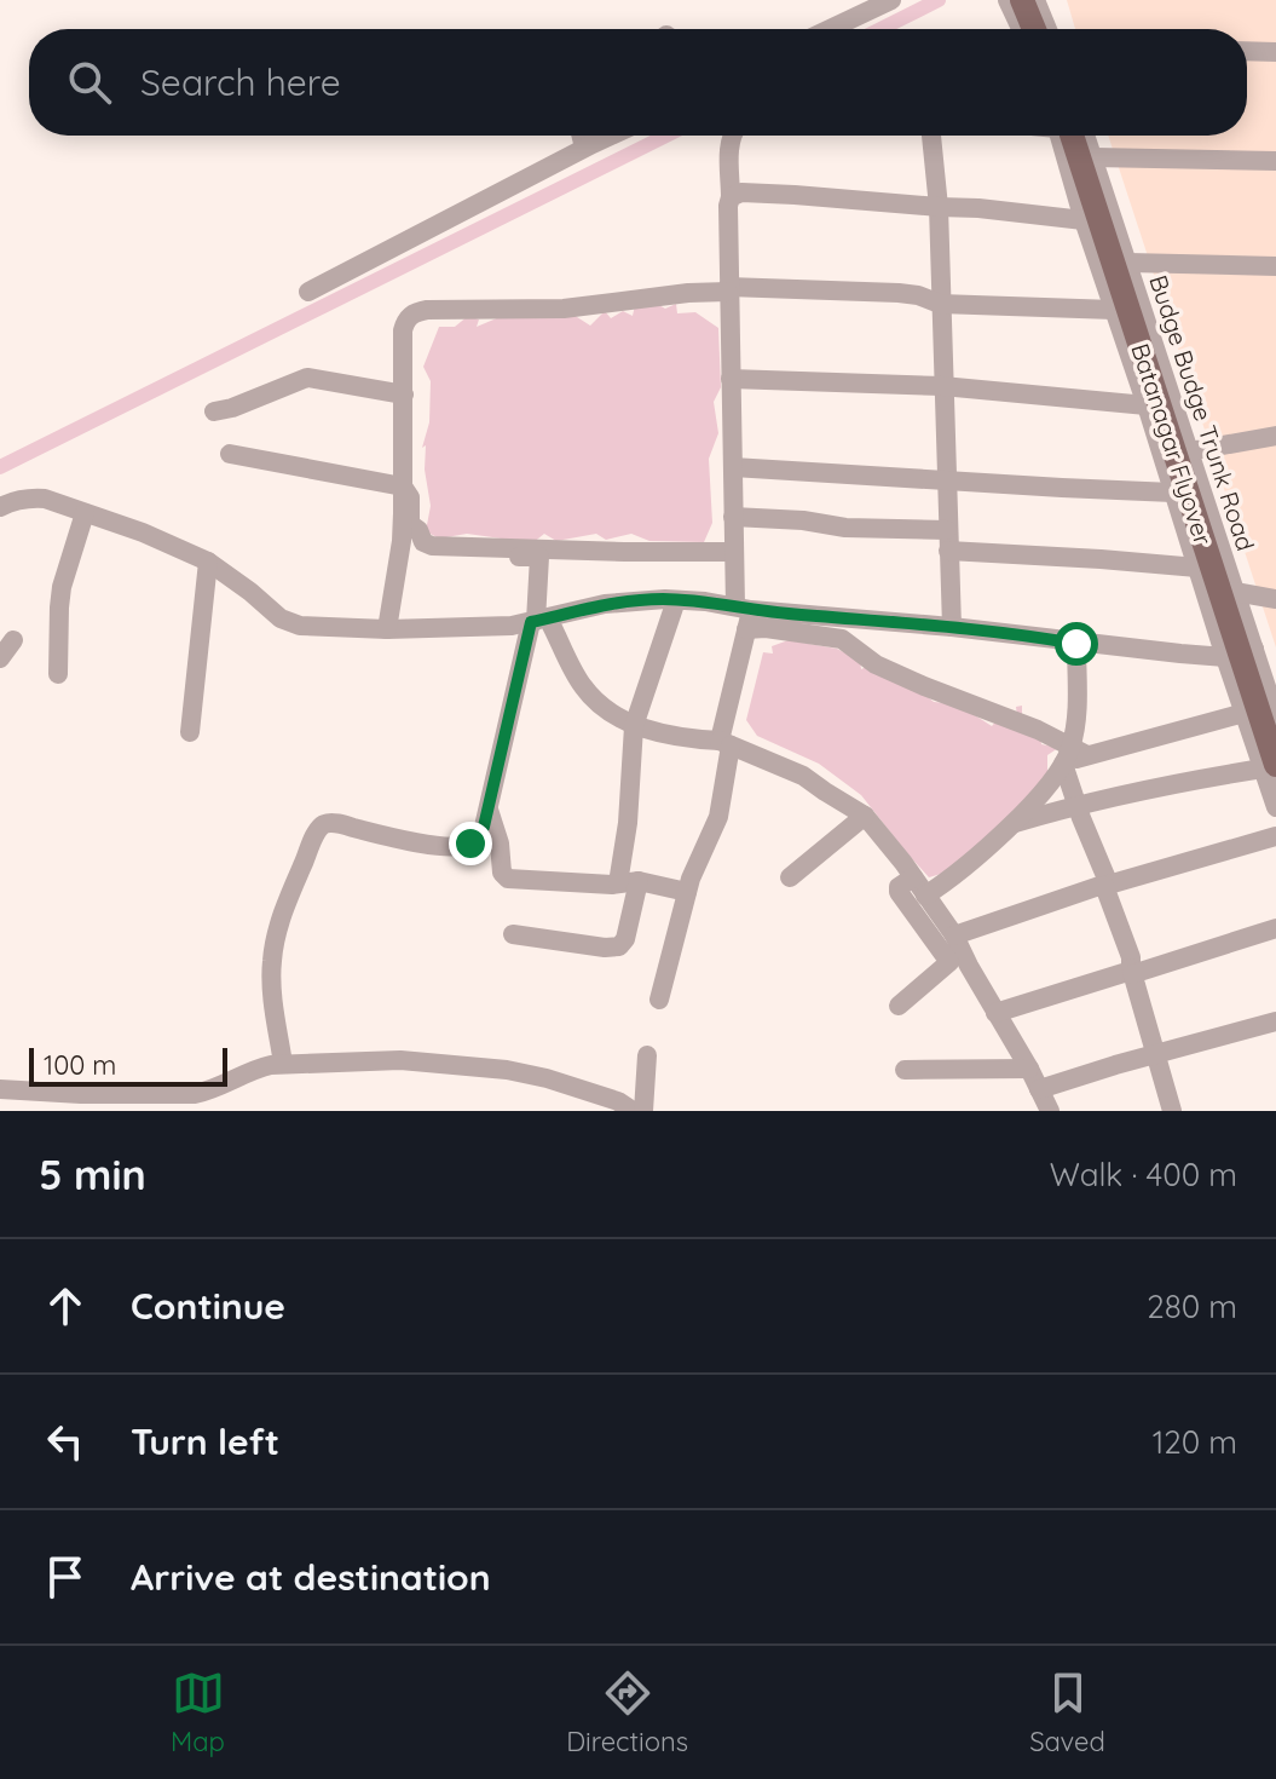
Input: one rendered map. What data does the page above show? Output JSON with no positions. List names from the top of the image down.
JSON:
{
  "streets": {
    "main road": ["Batanagar Flyover"],
    "street": ["Budge Budge Trunk Road"]
  },
  "crossings": [
    ["Budge Budge Trunk Road", "Batanagar Flyover"]
  ],
  "scale_bar": "100 m",
  "page": {
    "search": "Search here",
    "scale": "100 m",
    "heading": ["5 min", "Walk · 400 m"],
    "list": [
      ["Continue", "280 m"],
      ["Turn left", "120 m"],
      "Arrive at destination"
    ],
    "nav": ["Map", "Directions", "Saved"]
  }
}
